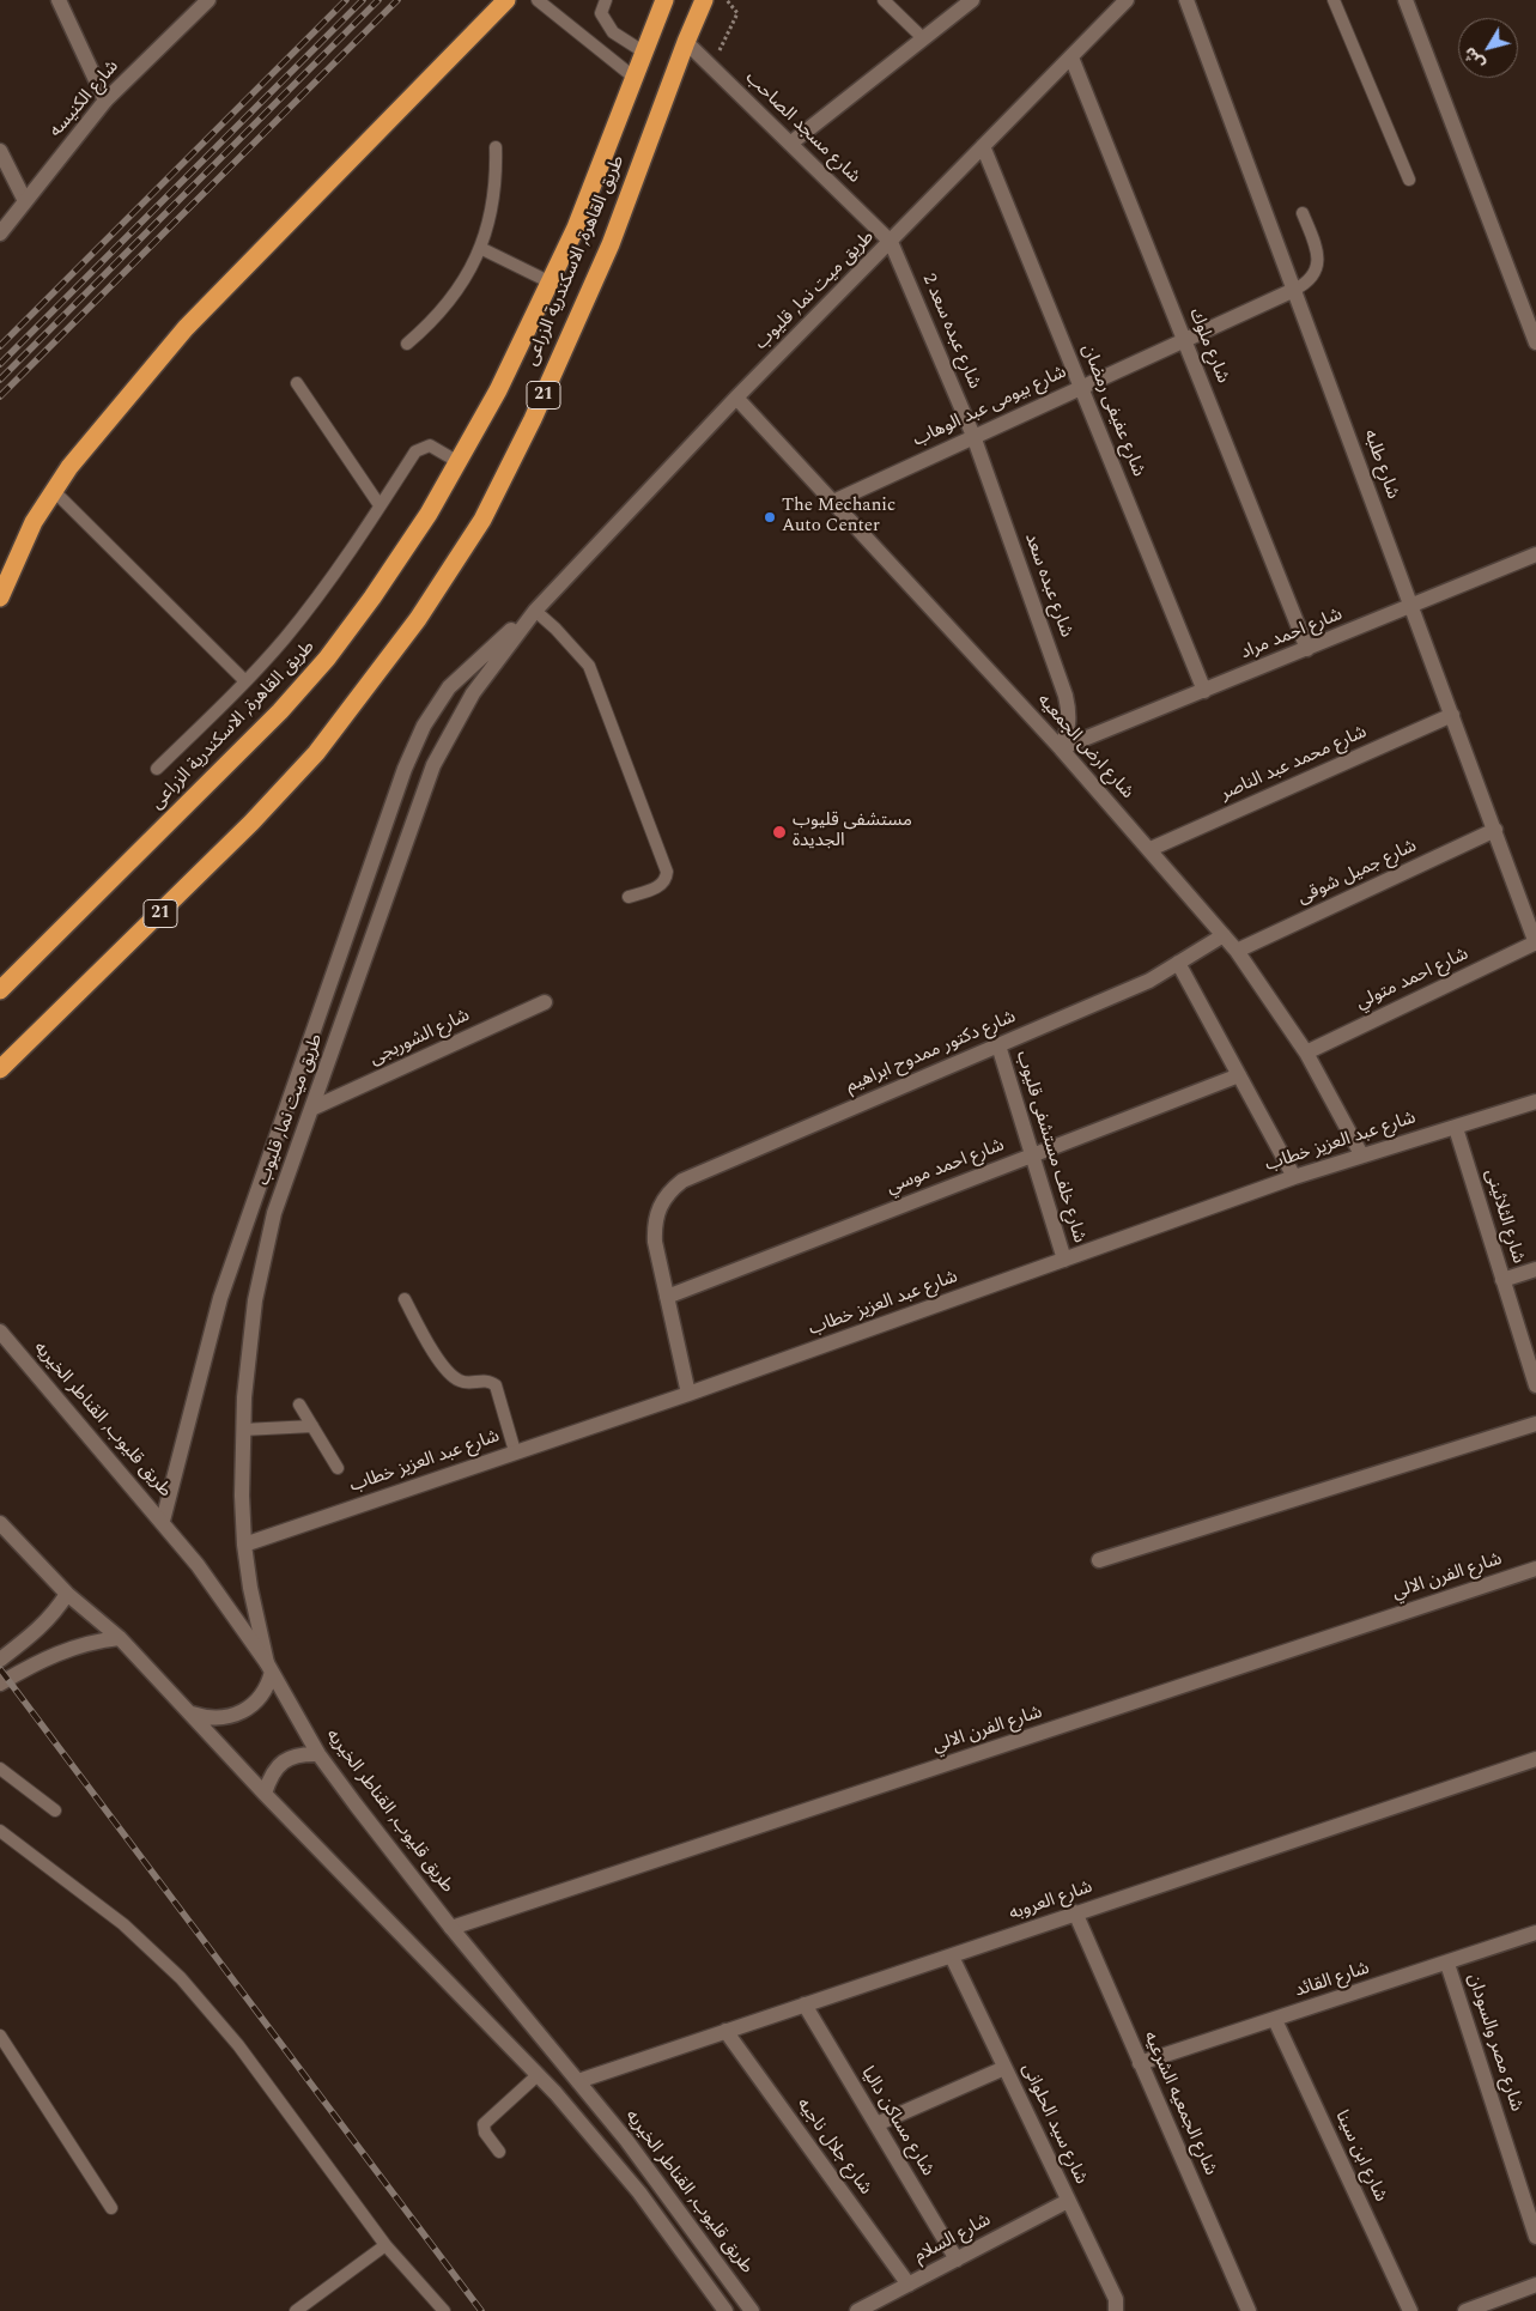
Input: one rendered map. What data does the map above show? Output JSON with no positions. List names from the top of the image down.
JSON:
{
  "streets": {
    "highway": ["طريق القاهرة, الاسكندرية الزراعى", "21"],
    "street": [
      "شارع الكنيسه",
      "شارع مسجد الصاحب",
      "طريق ميت نما, قليوب",
      "شارع عبده سعد 2",
      "شارع ملوك",
      "شارع بيومى عبد الوهاب",
      "شارع عفيفى رمضان",
      "شارع طلبه",
      "شارع عبده سعد",
      "شارع احمد مراد",
      "شارع ارض الجمعيه",
      "شارع محمد عبد الناصر",
      "شارع جميل شوقى",
      "شارع احمد متولي",
      "شارع الشوربجى",
      "شارع دكتور ممدوح ابراهيم",
      "شارع عبد العزيز خطاب",
      "شارع خلف مستشفى قليوب",
      "شارع احمد موسي",
      "شارع الثلاثينى",
      "طريق قليوب, القناطر الخيريه",
      "شارع الفرن الالي",
      "شارع العروبه",
      "شارع القائد",
      "شارع مصر والسودان",
      "شارع الجمعيه الشرعيه",
      "شارع مساكن داليا",
      "شارع سيد الحلوانى",
      "شارع جلال ناجيه",
      "شارع ابن سينا",
      "شارع السلام"
    ]
  },
  "crossings": [
    ["شارع مسجد الصاحب", "طريق القاهرة, الاسكندرية الزراعى"],
    ["شارع مسجد الصاحب", "طريق ميت نما, قليوب"],
    ["شارع مسجد الصاحب", "شارع عبده سعد 2"],
    ["طريق ميت نما, قليوب", "شارع عبده سعد 2"],
    ["طريق ميت نما, قليوب", "شارع ملوك"],
    ["طريق ميت نما, قليوب", "شارع عفيفى رمضان"],
    ["طريق ميت نما, قليوب", "شارع ارض الجمعيه"],
    ["طريق ميت نما, قليوب", "شارع الشوربجى"],
    ["طريق ميت نما, قليوب", "شارع عبد العزيز خطاب"],
    ["طريق ميت نما, قليوب", "طريق قليوب, القناطر الخيريه"],
    ["شارع عبده سعد 2", "شارع بيومى عبد الوهاب"],
    ["شارع عبده سعد 2", "شارع عبده سعد"],
    ["شارع ملوك", "شارع بيومى عبد الوهاب"],
    ["شارع ملوك", "شارع احمد مراد"],
    ["شارع بيومى عبد الوهاب", "شارع عفيفى رمضان"],
    ["شارع بيومى عبد الوهاب", "شارع طلبه"],
    ["شارع بيومى عبد الوهاب", "شارع عبده سعد"],
    ["شارع بيومى عبد الوهاب", "شارع ارض الجمعيه"],
    ["شارع عفيفى رمضان", "شارع احمد مراد"],
    ["شارع طلبه", "شارع احمد مراد"],
    ["شارع طلبه", "شارع محمد عبد الناصر"],
    ["شارع طلبه", "شارع جميل شوقى"],
    ["شارع طلبه", "شارع احمد متولي"],
    ["شارع عبده سعد", "شارع احمد مراد"],
    ["شارع عبده سعد", "شارع ارض الجمعيه"],
    ["شارع احمد مراد", "شارع ارض الجمعيه"],
    ["شارع ارض الجمعيه", "شارع محمد عبد الناصر"],
    ["شارع ارض الجمعيه", "شارع جميل شوقى"],
    ["شارع ارض الجمعيه", "شارع احمد متولي"],
    ["شارع ارض الجمعيه", "شارع دكتور ممدوح ابراهيم"],
    ["شارع ارض الجمعيه", "شارع عبد العزيز خطاب"],
    ["شارع دكتور ممدوح ابراهيم", "شارع خلف مستشفى قليوب"],
    ["شارع دكتور ممدوح ابراهيم", "شارع احمد موسي"],
    ["شارع عبد العزيز خطاب", "شارع خلف مستشفى قليوب"],
    ["شارع عبد العزيز خطاب", "شارع الثلاثينى"],
    ["شارع خلف مستشفى قليوب", "شارع احمد موسي"],
    ["طريق قليوب, القناطر الخيريه", "شارع الفرن الالي"],
    ["طريق قليوب, القناطر الخيريه", "شارع العروبه"],
    ["شارع العروبه", "شارع الجمعيه الشرعيه"],
    ["شارع العروبه", "شارع مساكن داليا"],
    ["شارع العروبه", "شارع سيد الحلوانى"],
    ["شارع العروبه", "شارع جلال ناجيه"],
    ["شارع القائد", "شارع مصر والسودان"],
    ["شارع القائد", "شارع الجمعيه الشرعيه"],
    ["شارع القائد", "شارع ابن سينا"],
    ["شارع مساكن داليا", "شارع السلام"],
    ["شارع سيد الحلوانى", "شارع السلام"],
    ["شارع جلال ناجيه", "شارع السلام"]
  ],
  "places": ["The Mechanic Auto Center", "مستشفى قليوب الجديدة"],
  "north": "bottom left"
}
